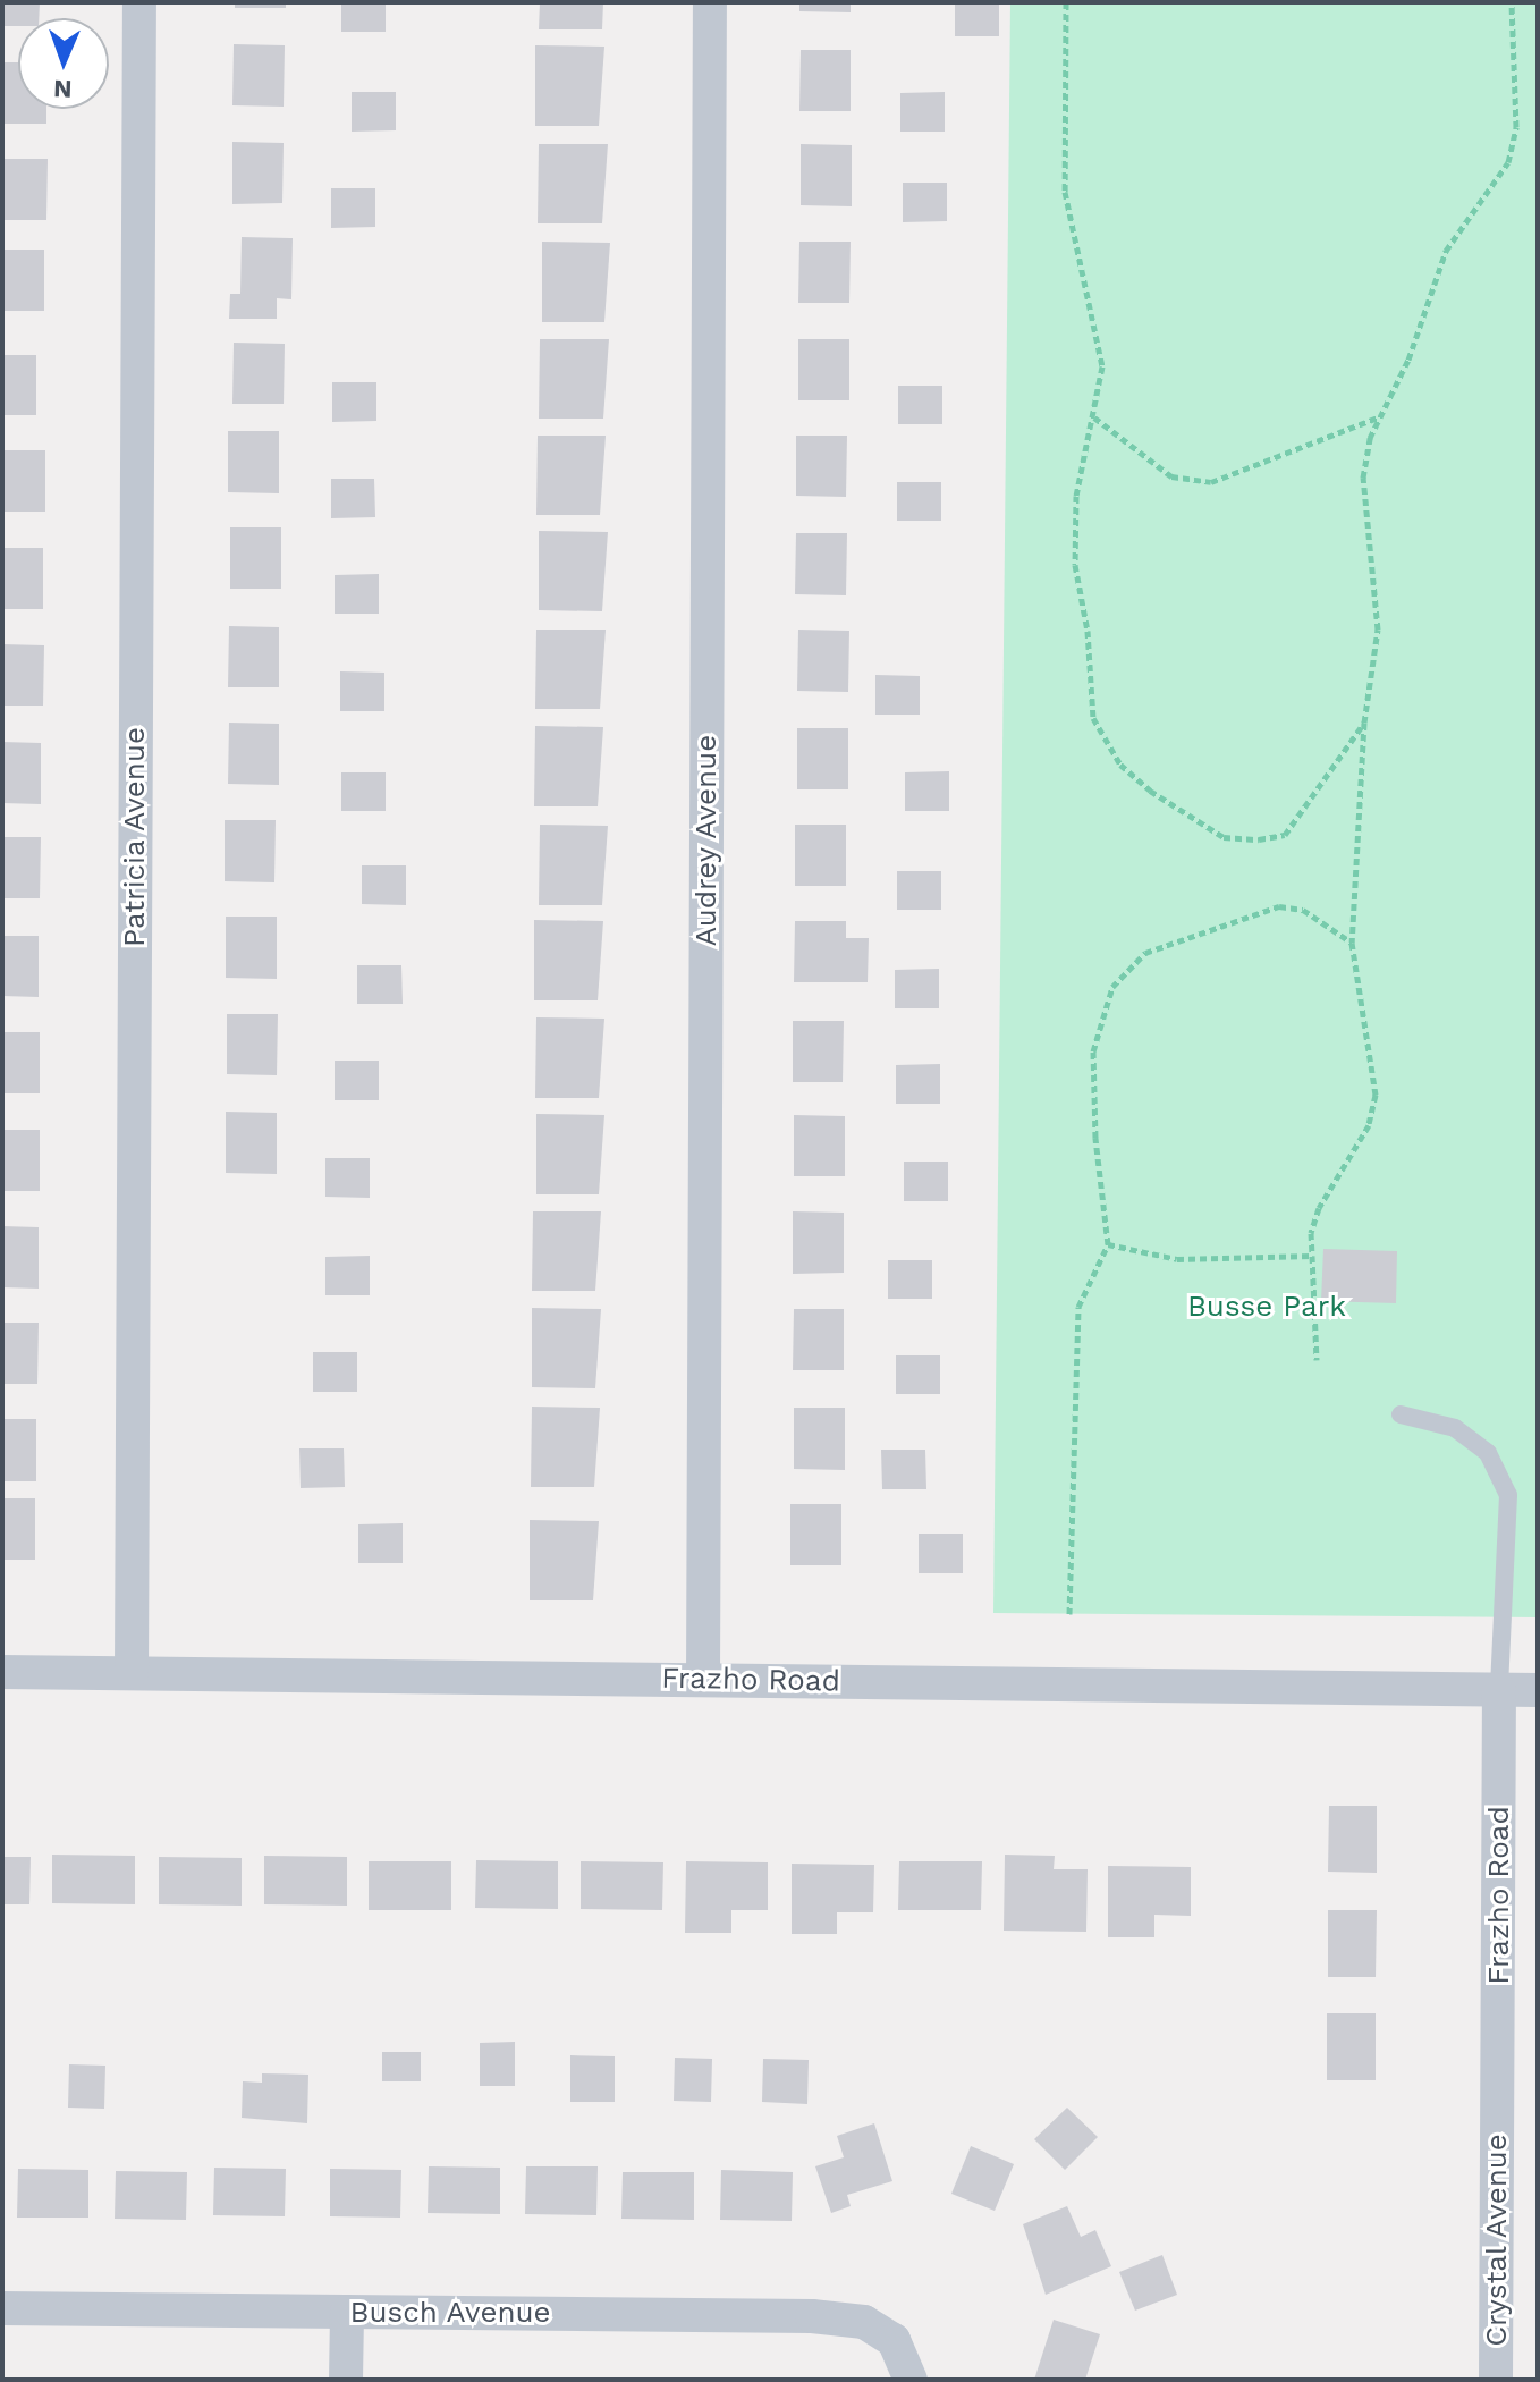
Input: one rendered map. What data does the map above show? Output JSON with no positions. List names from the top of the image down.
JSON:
{
  "streets": {
    "street": [
      "Patricia Avenue",
      "Audrey Avenue",
      "Frazho Road",
      "Crystal Avenue",
      "Busch Avenue"
    ]
  },
  "crossings": [
    ["Patricia Avenue", "Frazho Road"],
    ["Audrey Avenue", "Frazho Road"],
    ["Frazho Road", "Crystal Avenue"]
  ],
  "parks": ["Busse Park"],
  "north": "bottom"
}
